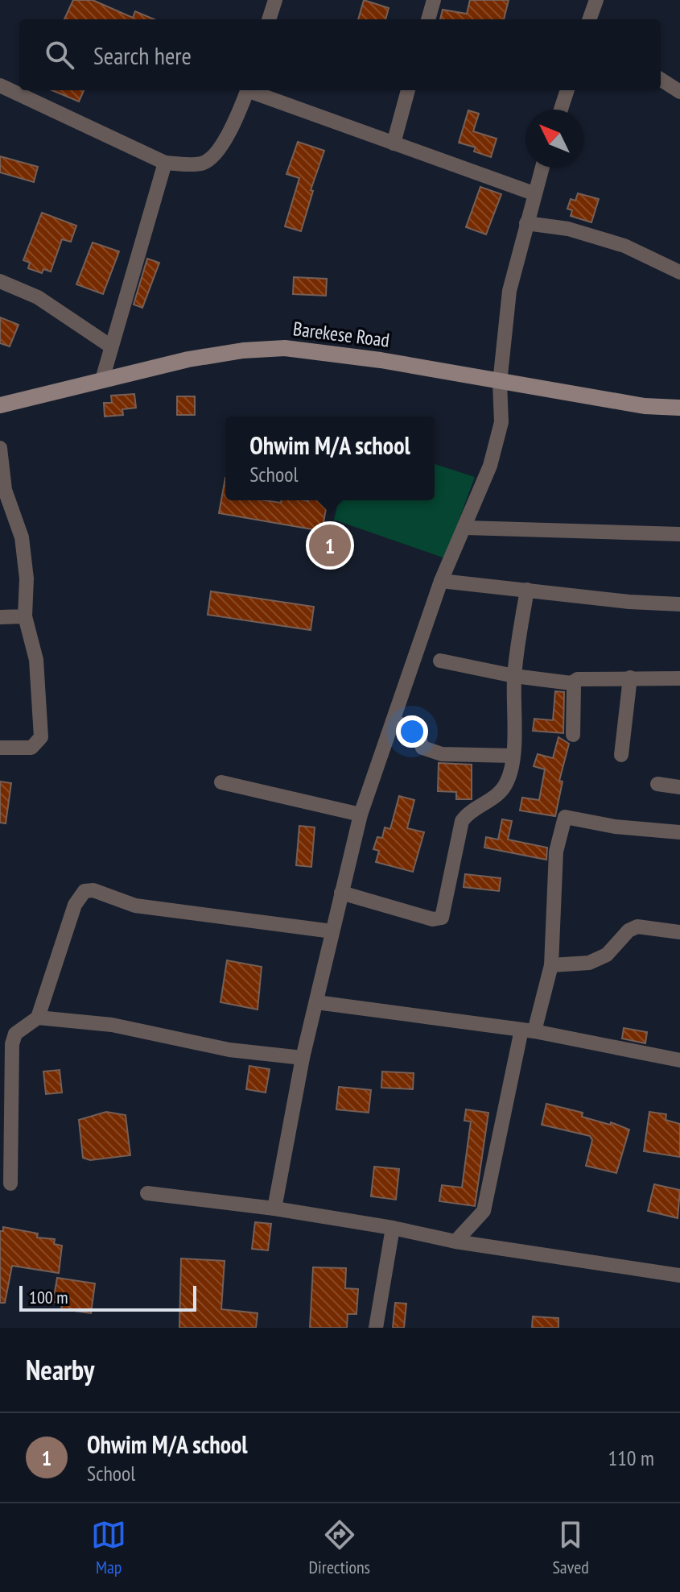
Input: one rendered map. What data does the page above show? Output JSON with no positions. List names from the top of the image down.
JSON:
{
  "streets": {
    "main road": ["Barekese Road"]
  },
  "scale_bar": "100 m",
  "north": "top left",
  "page": {
    "search": "Search here",
    "popup": ["Ohwim M/A school", "School"],
    "pins": "1",
    "scale": "100 m",
    "heading": "Nearby",
    "list": [
      {
        "mark": "1",
        "name": "Ohwim M/A school",
        "note": "School",
        "value": "110 m"
      }
    ],
    "nav": ["Map", "Directions", "Saved"]
  }
}
